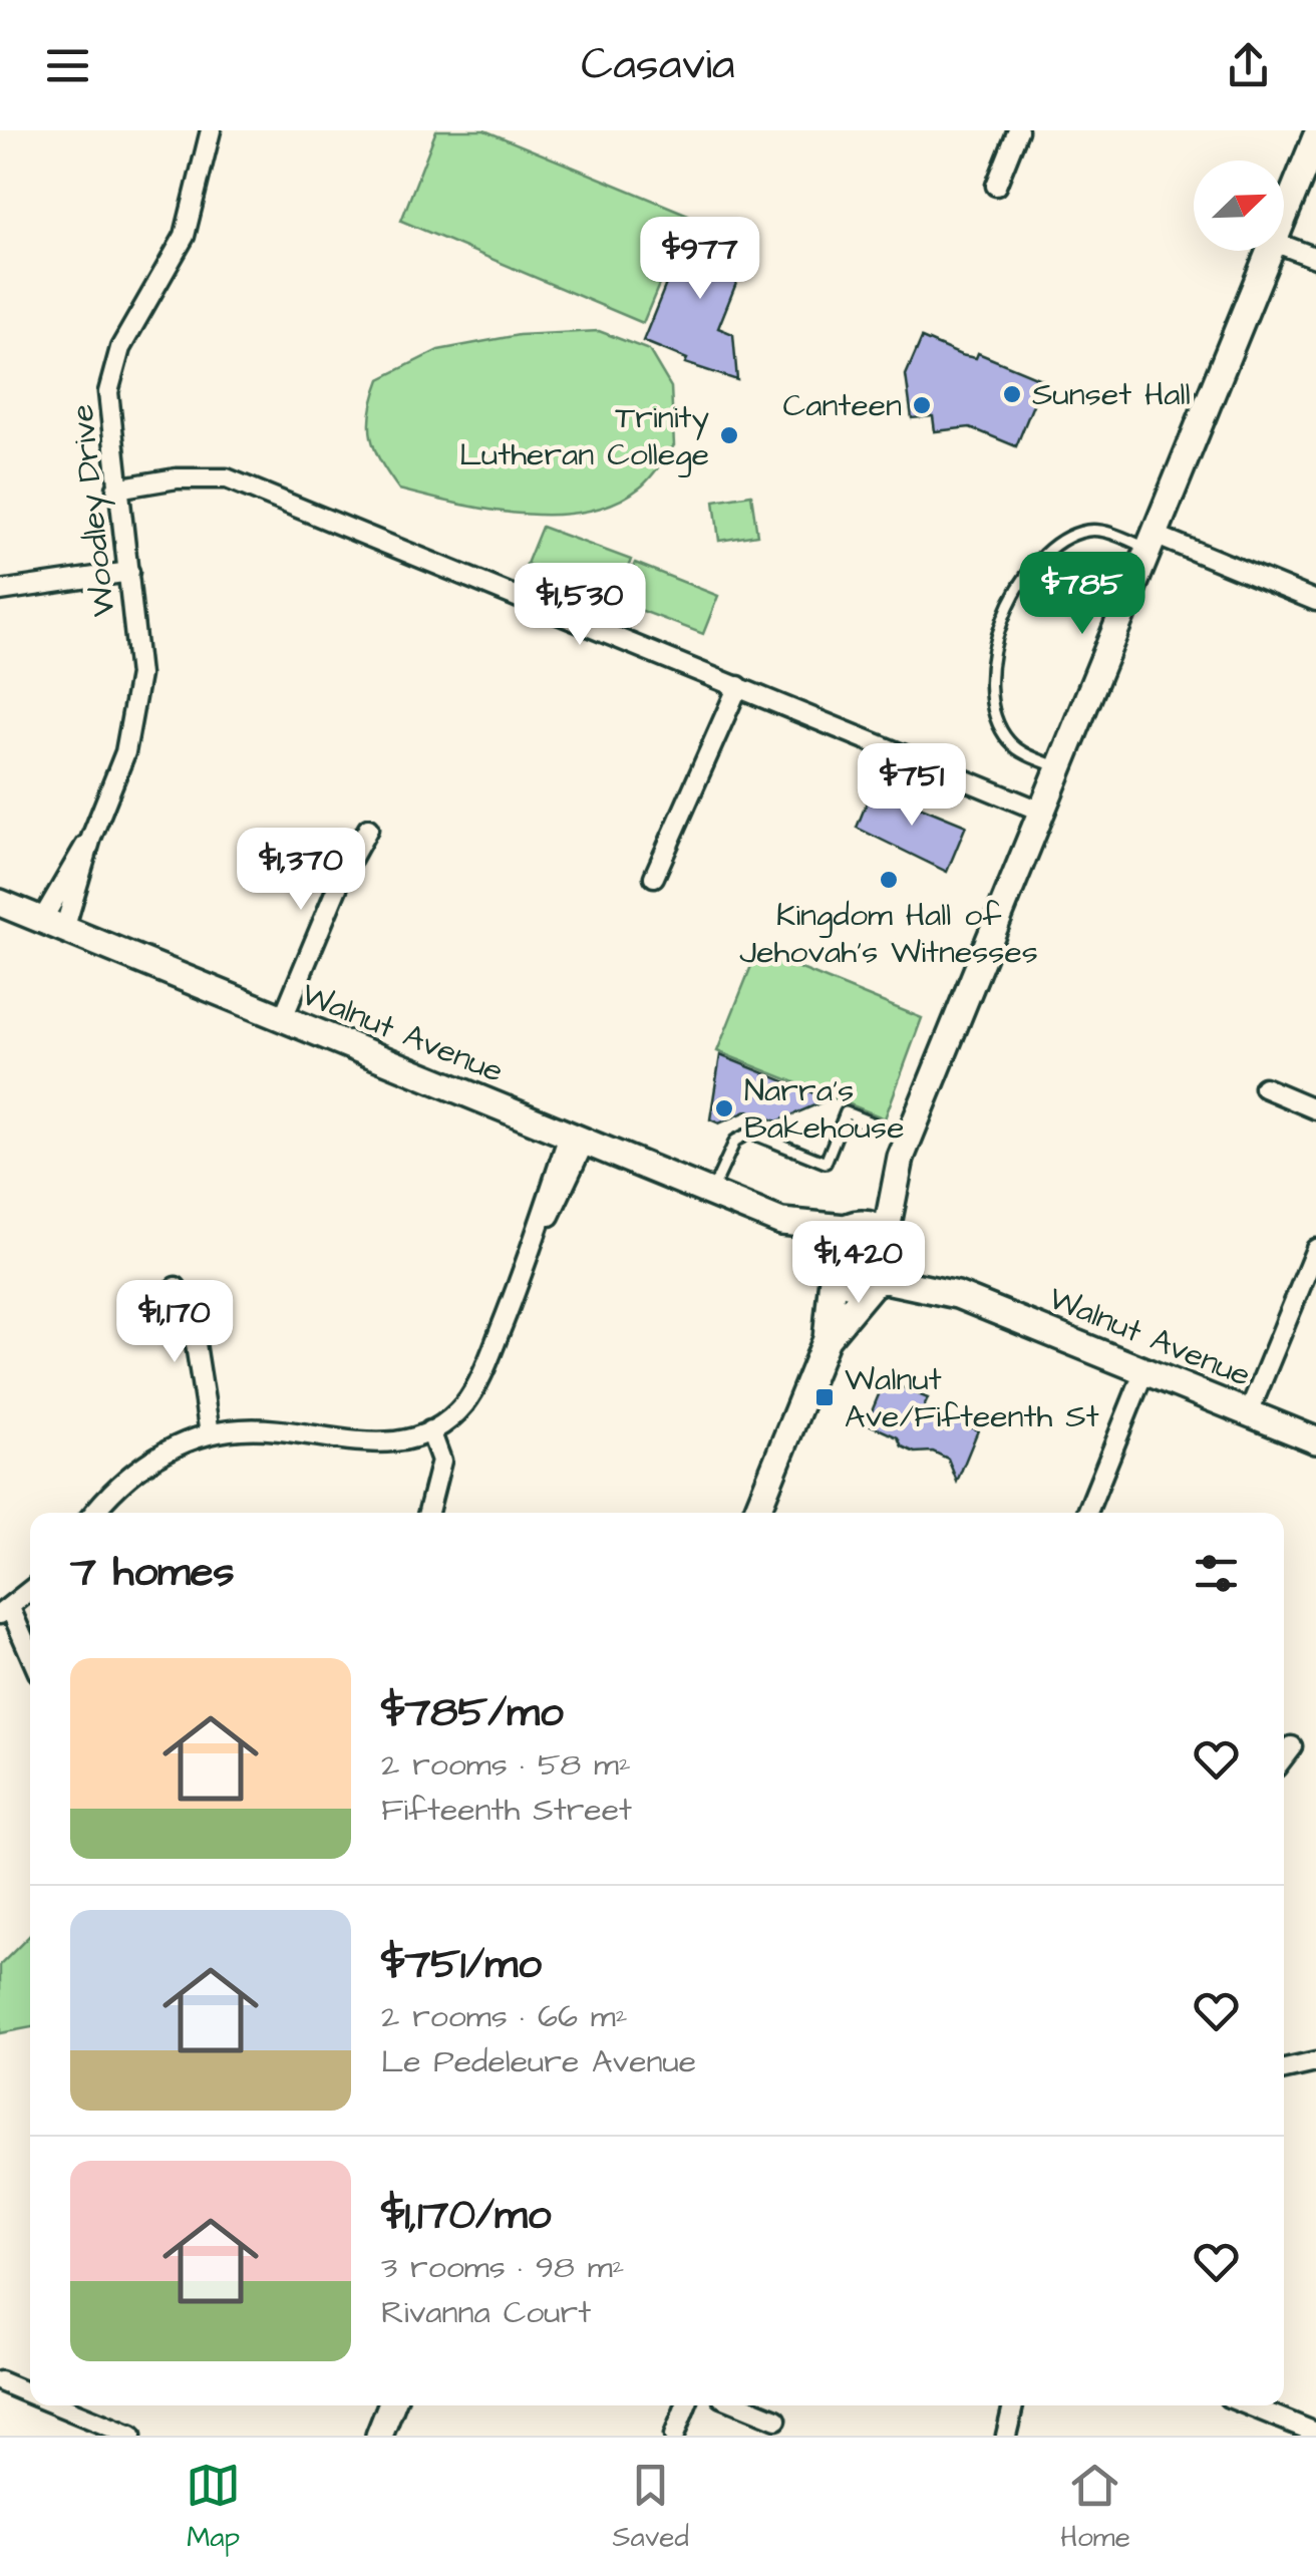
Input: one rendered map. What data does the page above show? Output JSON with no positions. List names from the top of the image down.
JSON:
{
  "streets": {
    "street": ["Woodley Drive", "Walnut Avenue"]
  },
  "crossings": [
    ["Woodley Drive", "Walnut Avenue"]
  ],
  "places": {
    "other": [
      "Sunset Hall",
      "Canteen",
      "Trinity Lutheran College",
      "Kingdom Hall of Jehovah's Witnesses",
      "Narra's Bakehouse"
    ],
    "transit": ["Walnut Ave/Fifteenth St"]
  },
  "north": "top right",
  "page": {
    "header": "Casavia",
    "price": [
      "$977",
      "$785",
      "$1,530",
      "$751",
      "$1,370",
      "$1,420",
      "$1,170"
    ],
    "heading": "7 homes",
    "list": [
      {
        "name": "$785/mo",
        "note": "2 rooms · 58 m² · Fifteenth Street"
      },
      {
        "name": "$751/mo",
        "note": "2 rooms · 66 m² · Le Pedeleure Avenue"
      },
      {
        "name": "$1,170/mo",
        "note": "3 rooms · 98 m² · Rivanna Court"
      }
    ],
    "tabs": ["Map", "Saved", "Home"]
  }
}
